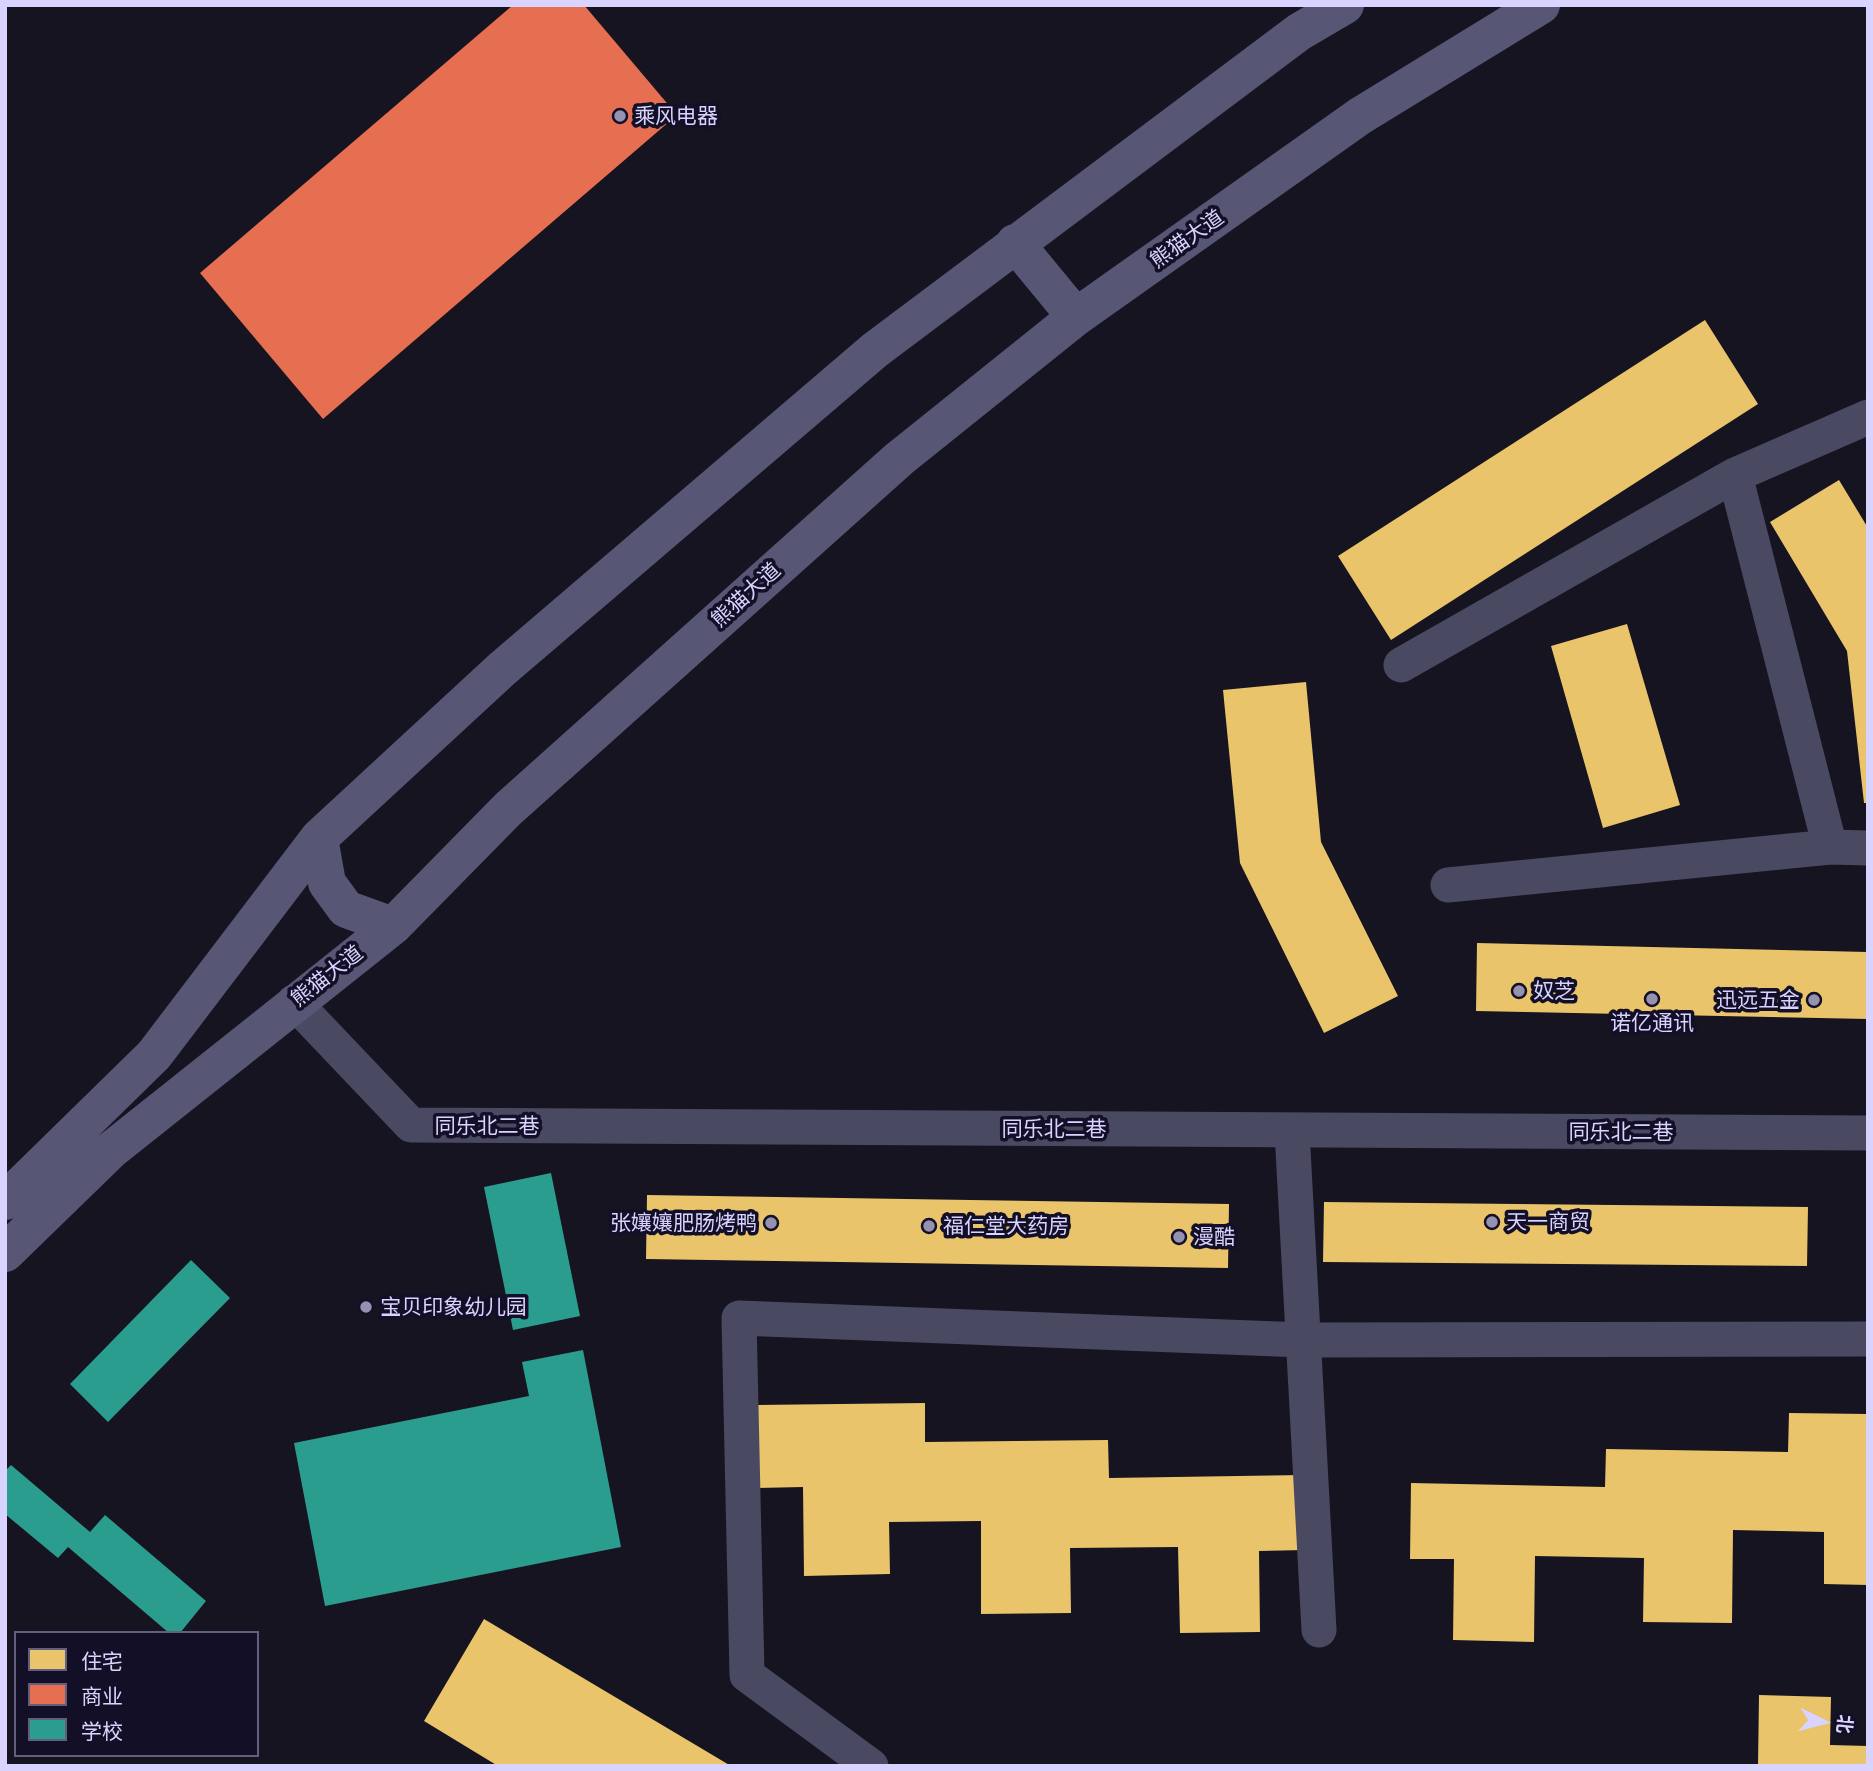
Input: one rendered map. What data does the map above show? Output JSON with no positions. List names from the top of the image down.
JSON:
{
  "streets": {
    "main road": ["熊猫大道"],
    "street": ["同乐北二巷"]
  },
  "crossings": [
    ["熊猫大道", "同乐北二巷"]
  ],
  "places": [
    "乘风电器",
    "奴芝",
    "诺亿通讯",
    "迅远五金",
    "天一商贸",
    "张孃孃肥肠烤鸭",
    "福仁堂大药房",
    "漫酷",
    "宝贝印象幼儿园"
  ],
  "legend": ["住宅", "商业", "学校"],
  "north": "right"
}
